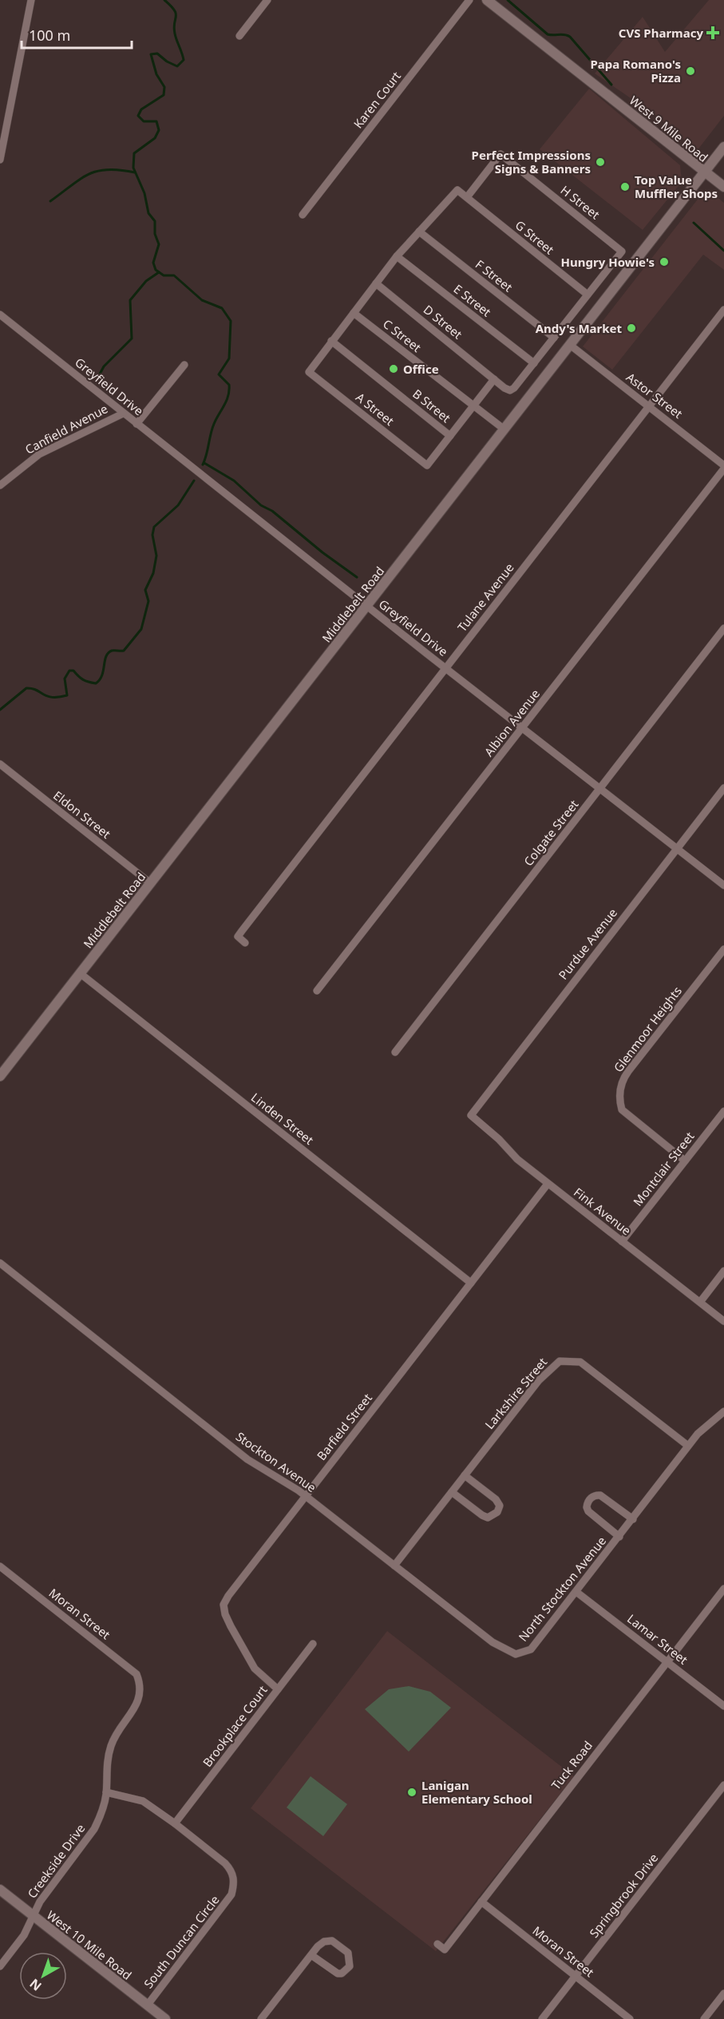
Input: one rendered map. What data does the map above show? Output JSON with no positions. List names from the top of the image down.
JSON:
{
  "streets": {
    "street": [
      "Karen Court",
      "West 9 Mile Road",
      "H Street",
      "G Street",
      "F Street",
      "E Street",
      "D Street",
      "C Street",
      "Greyfield Drive",
      "Astor Street",
      "B Street",
      "A Street",
      "Canfield Avenue",
      "Tulane Avenue",
      "Middlebelt Road",
      "Albion Avenue",
      "Eldon Street",
      "Colgate Street",
      "Purdue Avenue",
      "Glenmoor Heights",
      "Linden Street",
      "Montclair Street",
      "Fink Avenue",
      "Larkshire Street",
      "Barfield Street",
      "Stockton Avenue",
      "North Stockton Avenue",
      "Moran Street",
      "Lamar Street",
      "Brookplace Court",
      "Tuck Road",
      "Creekside Drive",
      "Springbrook Drive",
      "South Duncan Circle",
      "West 10 Mile Road"
    ]
  },
  "crossings": [
    ["West 9 Mile Road", "Middlebelt Road"],
    ["H Street", "G Street"],
    ["E Street", "D Street"],
    ["D Street", "A Street"],
    ["C Street", "A Street"],
    ["C Street", "Middlebelt Road"],
    ["Greyfield Drive", "Canfield Avenue"],
    ["Greyfield Drive", "Tulane Avenue"],
    ["Greyfield Drive", "Middlebelt Road"],
    ["Greyfield Drive", "Albion Avenue"],
    ["Greyfield Drive", "Colgate Street"],
    ["Greyfield Drive", "Purdue Avenue"],
    ["Astor Street", "Tulane Avenue"],
    ["Astor Street", "Middlebelt Road"],
    ["Astor Street", "Albion Avenue"],
    ["B Street", "A Street"],
    ["Middlebelt Road", "Eldon Street"],
    ["Middlebelt Road", "Linden Street"],
    ["Purdue Avenue", "Fink Avenue"],
    ["Glenmoor Heights", "Montclair Street"],
    ["Linden Street", "Barfield Street"],
    ["Montclair Street", "Fink Avenue"],
    ["Fink Avenue", "Barfield Street"],
    ["Larkshire Street", "Stockton Avenue"],
    ["Larkshire Street", "North Stockton Avenue"],
    ["Barfield Street", "Stockton Avenue"],
    ["Barfield Street", "Brookplace Court"],
    ["Stockton Avenue", "North Stockton Avenue"],
    ["North Stockton Avenue", "Lamar Street"],
    ["Moran Street", "Tuck Road"],
    ["Moran Street", "Creekside Drive"],
    ["Moran Street", "Springbrook Drive"],
    ["Lamar Street", "Tuck Road"],
    ["Brookplace Court", "South Duncan Circle"],
    ["Creekside Drive", "South Duncan Circle"],
    ["Creekside Drive", "West 10 Mile Road"],
    ["South Duncan Circle", "West 10 Mile Road"]
  ],
  "places": {
    "health": ["CVS Pharmacy"],
    "other": [
      "Papa Romano's Pizza",
      "Perfect Impressions Signs & Banners",
      "Top Value Muffler Shops",
      "Hungry Howie's",
      "Andy's Market",
      "Office",
      "Lanigan Elementary School"
    ]
  },
  "scale_bar": "100 m",
  "north": "bottom left"
}
